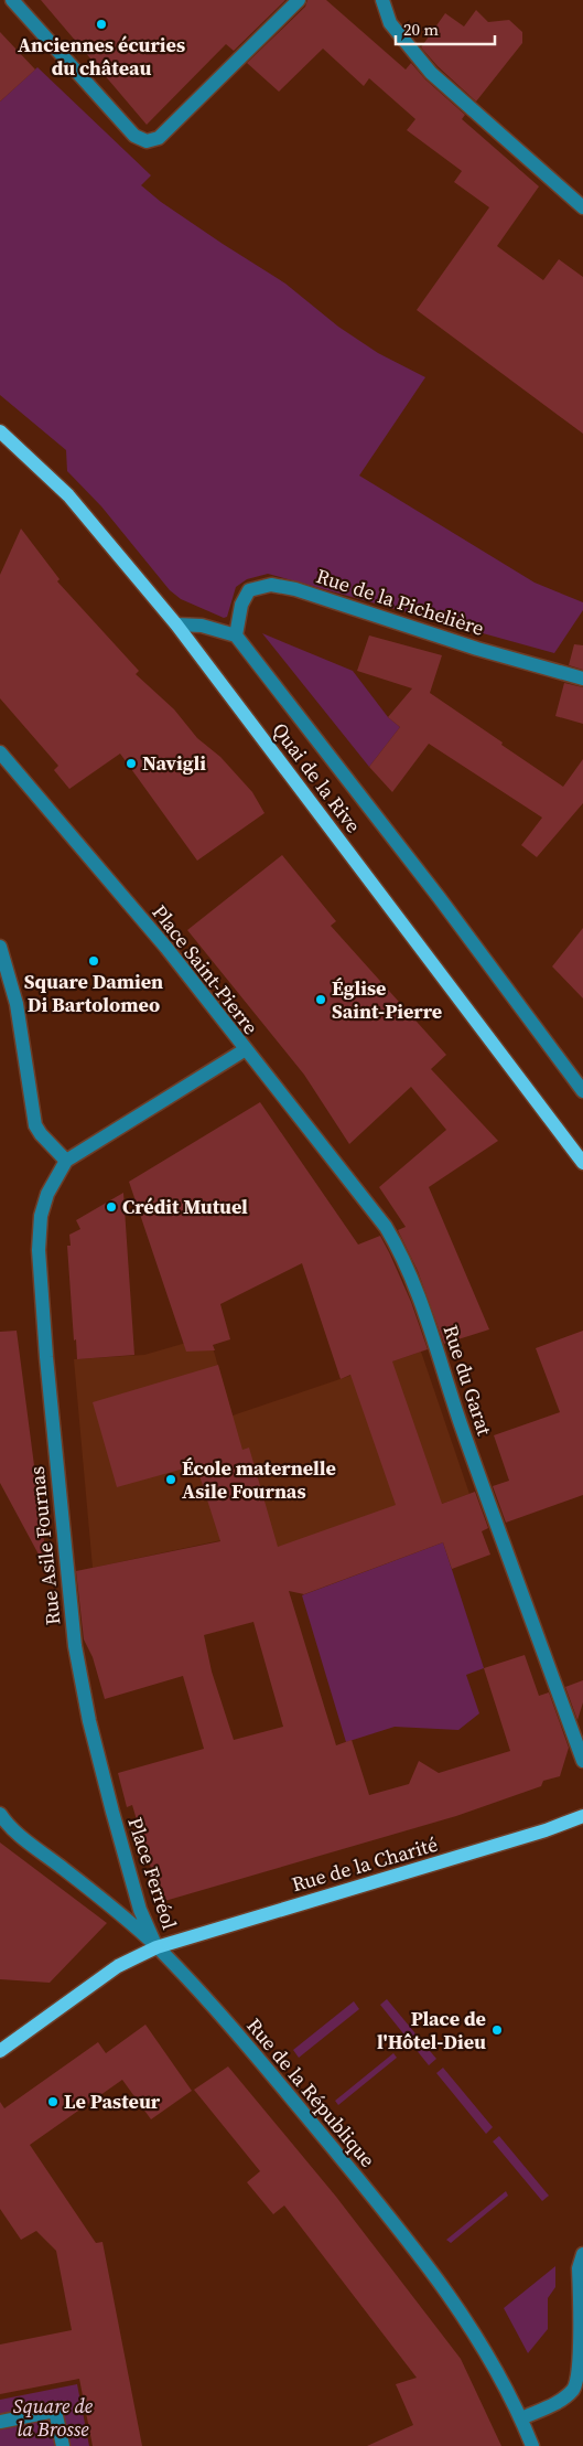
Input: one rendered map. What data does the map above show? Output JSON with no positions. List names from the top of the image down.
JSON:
{
  "streets": {
    "main road": ["Quai de la Rive", "Rue de la Charité"],
    "street": [
      "Rue de la Pichelière",
      "Place Saint-Pierre",
      "Rue du Garat",
      "Rue Asile Fournas",
      "Place Ferréol",
      "Rue de la République"
    ]
  },
  "crossings": [
    ["Place Saint-Pierre", "Rue du Garat"],
    ["Place Saint-Pierre", "Rue Asile Fournas"],
    ["Rue Asile Fournas", "Place Ferréol"],
    ["Rue de la Charité", "Place Ferréol"],
    ["Rue de la Charité", "Rue de la République"],
    ["Place Ferréol", "Rue de la République"]
  ],
  "parks": ["Square de la Brosse"],
  "places": [
    "Anciennes écuries du château",
    "Navigli",
    "Square Damien Di Bartolomeo",
    "Église Saint-Pierre",
    "Crédit Mutuel",
    "École maternelle Asile Fournas",
    "Place de l'Hôtel-Dieu",
    "Le Pasteur"
  ],
  "scale_bar": "20 m"
}
